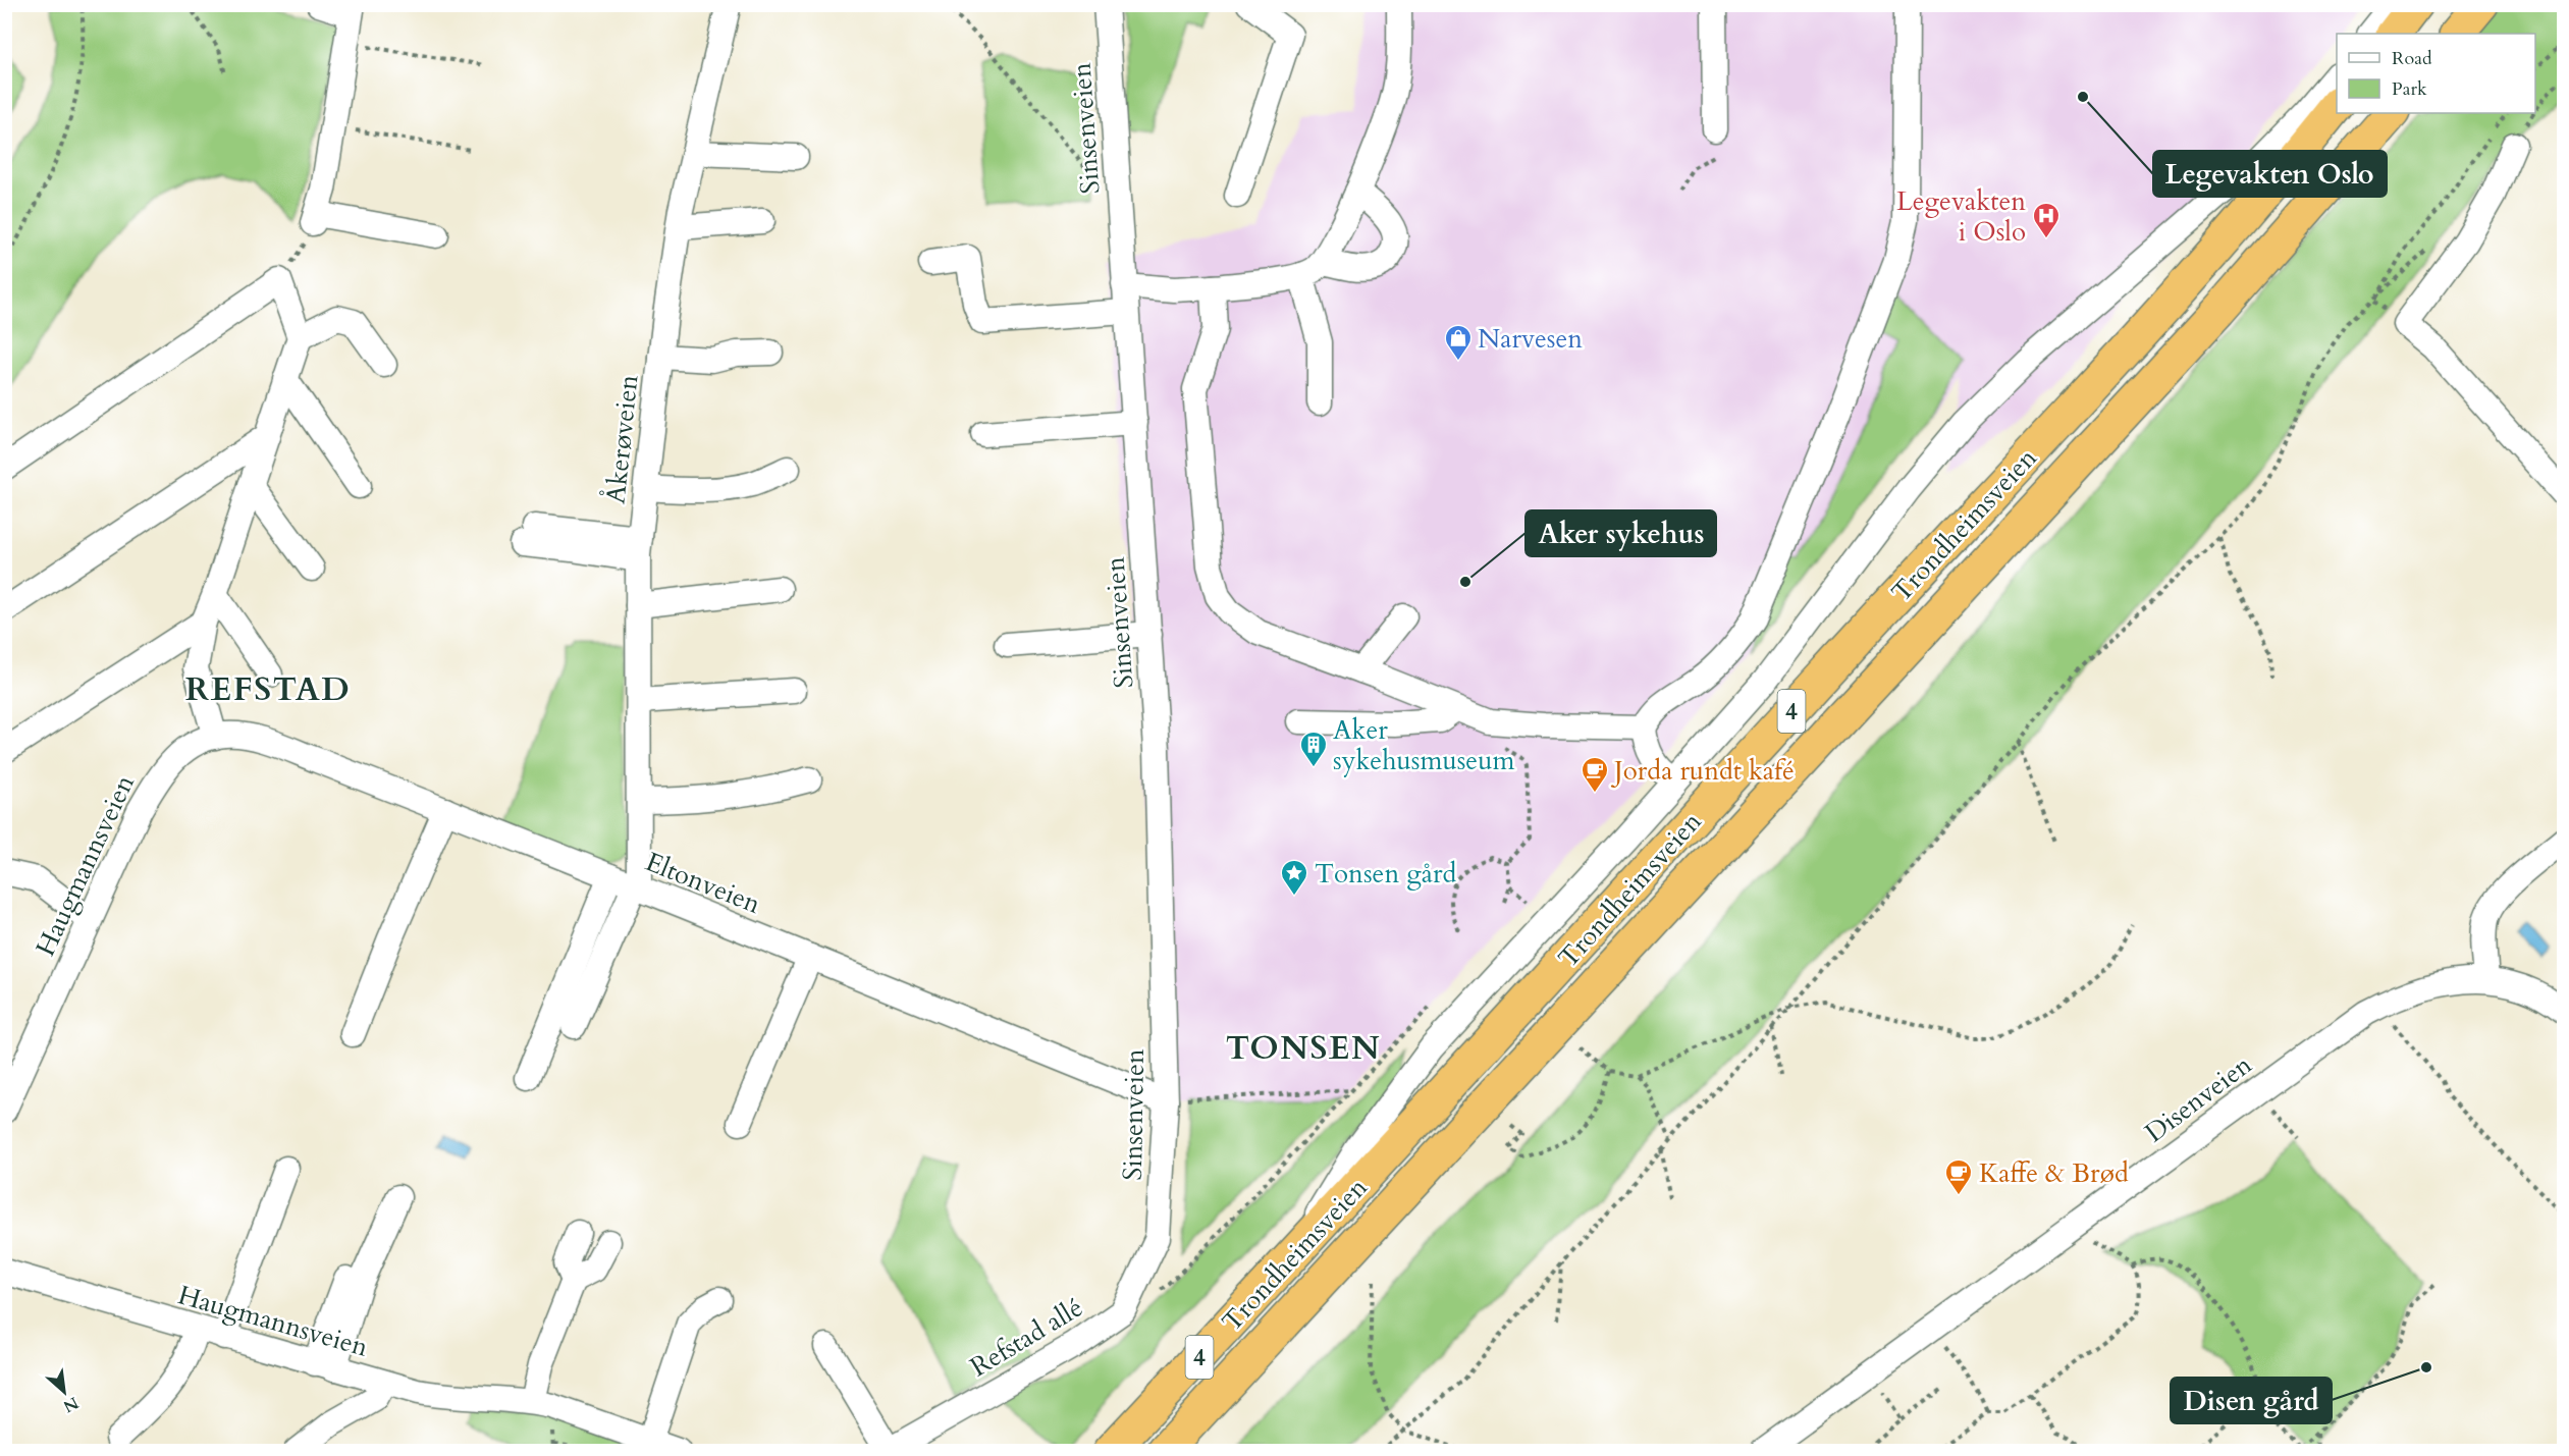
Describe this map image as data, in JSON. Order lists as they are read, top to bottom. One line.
{"streets":{"highway":["Trondheimsveien","4"],"street":["Sinsenveien","Åkerøveien","Haugmannsveien","Eltonveien","Disenveien","Refstad allé"]},"crossings":[["Sinsenveien","Eltonveien"],["Sinsenveien","Refstad allé"],["Åkerøveien","Eltonveien"],["Haugmannsveien","Eltonveien"]],"districts":["REFSTAD","TONSEN"],"places":{"other":["Legevakten Oslo","Aker sykehus","Disen gård"],"hospital":["Legevakten i Oslo"],"shop":["Narvesen"],"building":["Aker sykehusmuseum"],"cafe":["Jorda rundt kafé","Kaffe & Brød"],"place":["Tonsen gård"]},"legend":["Road","Park"],"north":"bottom right"}
